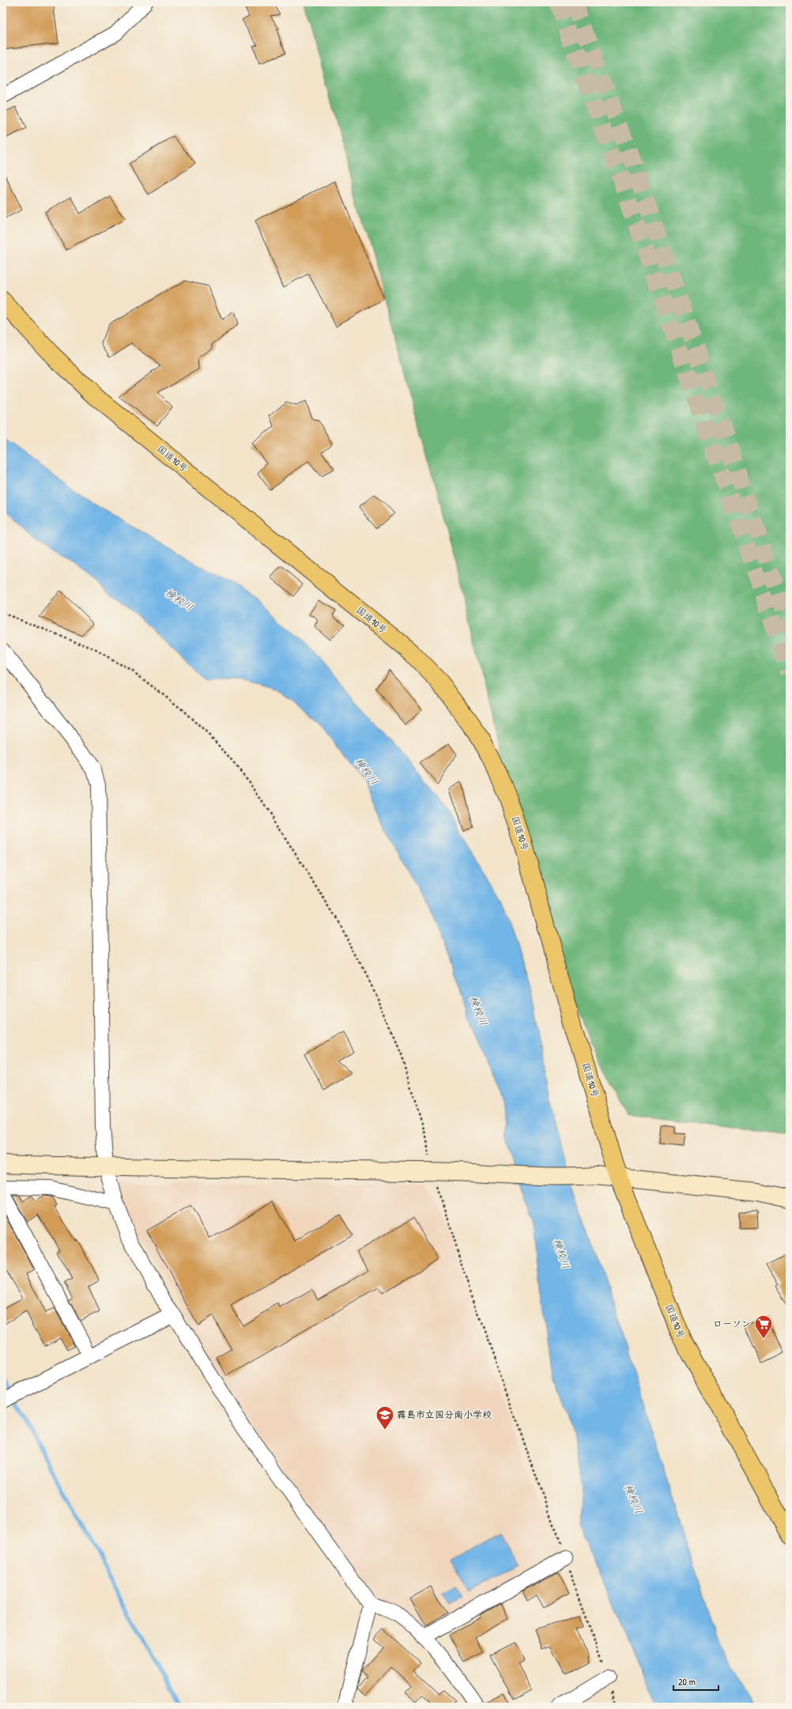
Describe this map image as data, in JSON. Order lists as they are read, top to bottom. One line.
{"streets":{"highway":["国道10号"]},"water":["検校川"],"places":{"supermarket":["ローソン"],"school or university":["霧島市立国分南小学校"]},"scale_bar":"20 m"}
